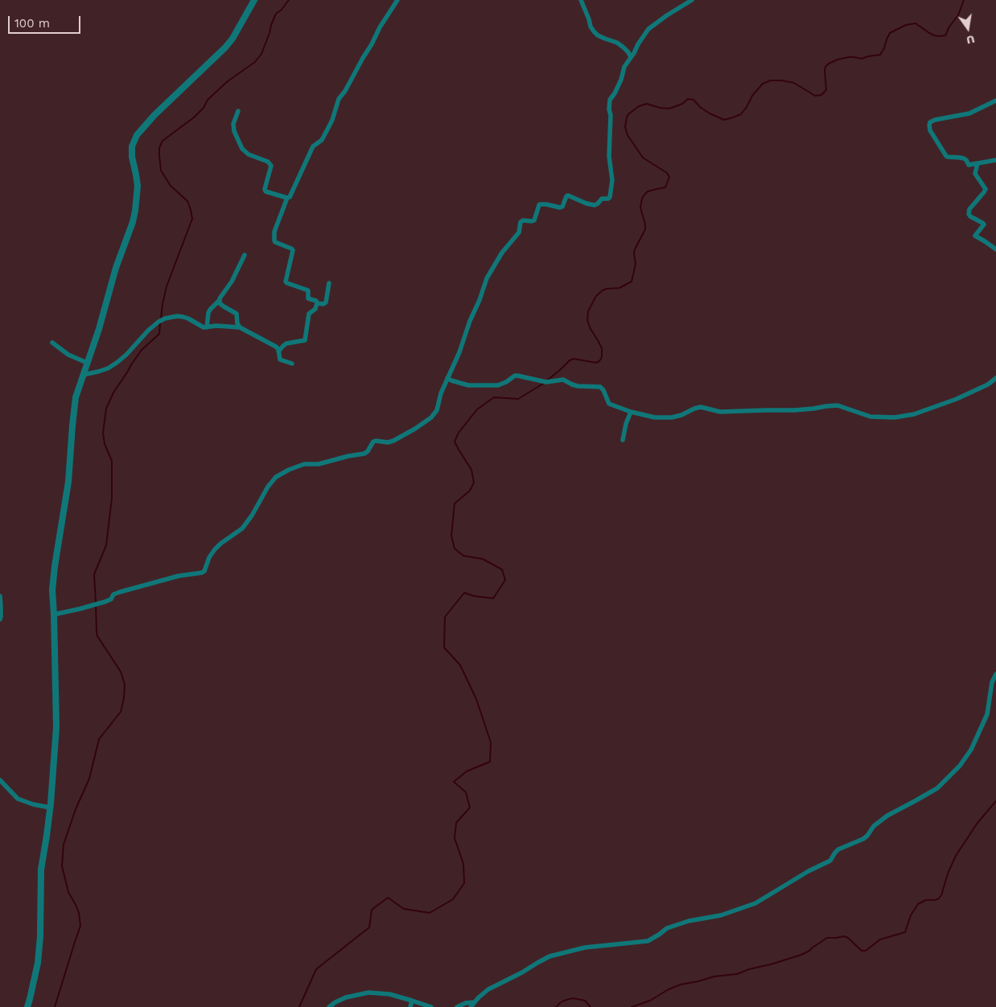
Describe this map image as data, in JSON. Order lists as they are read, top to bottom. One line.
{"scale_bar":"100 m","north":"bottom"}
